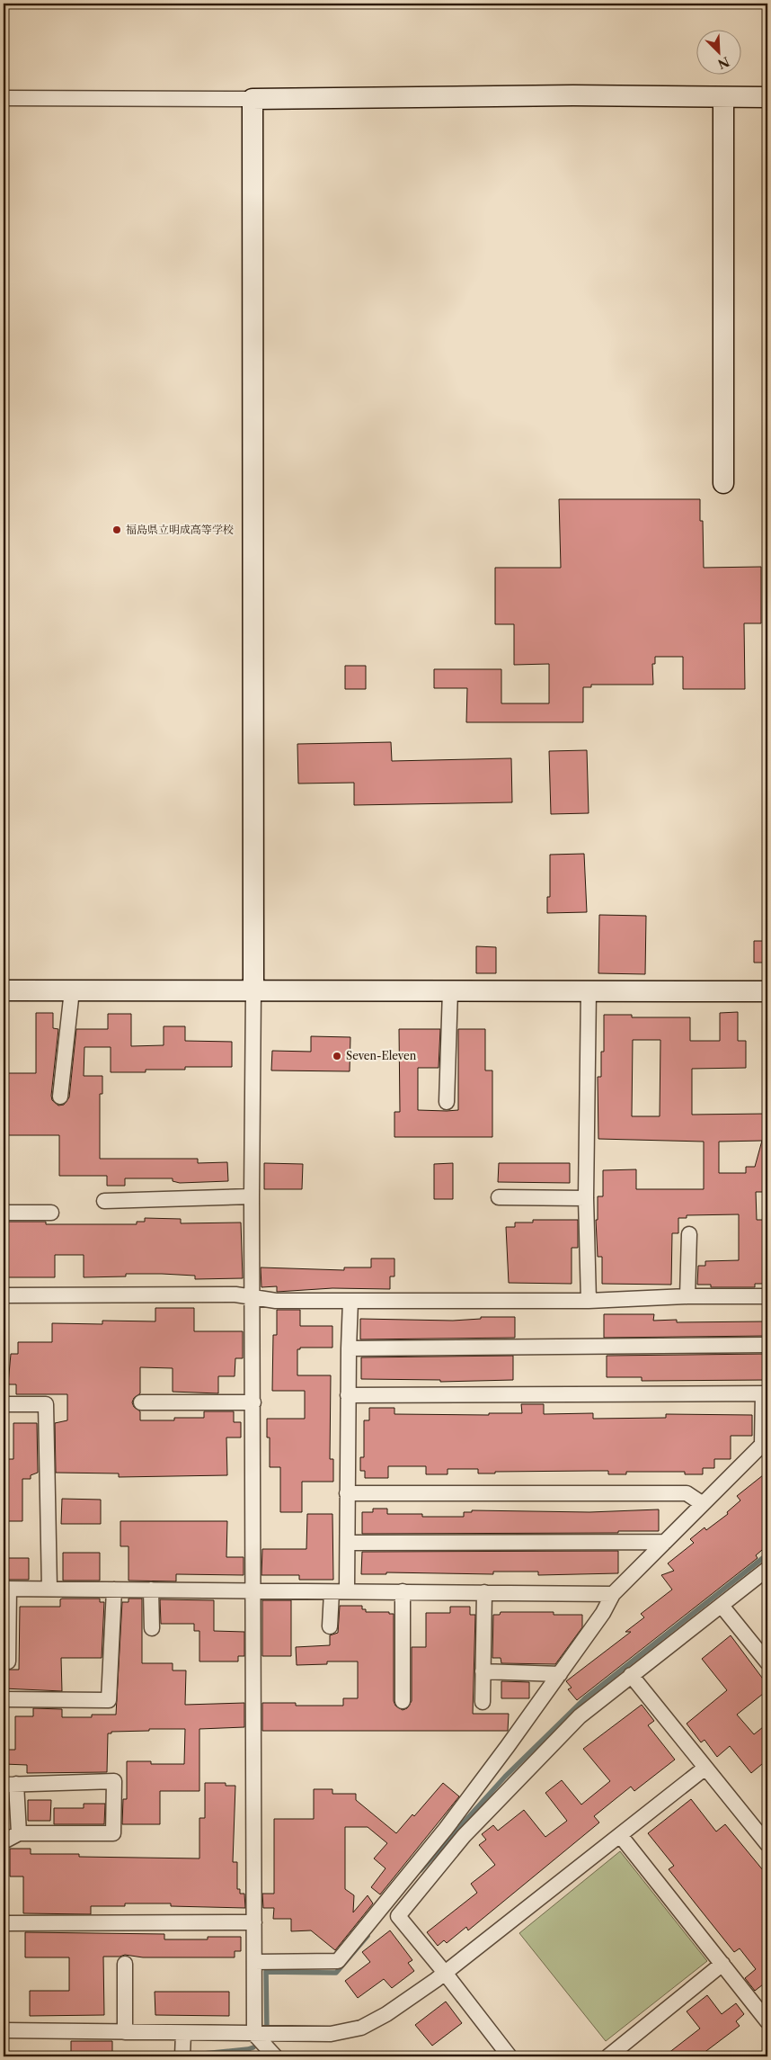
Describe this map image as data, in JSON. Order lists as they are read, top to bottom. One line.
{"places":["福島県立明成高等学校","Seven-Eleven"],"north":"bottom right"}
